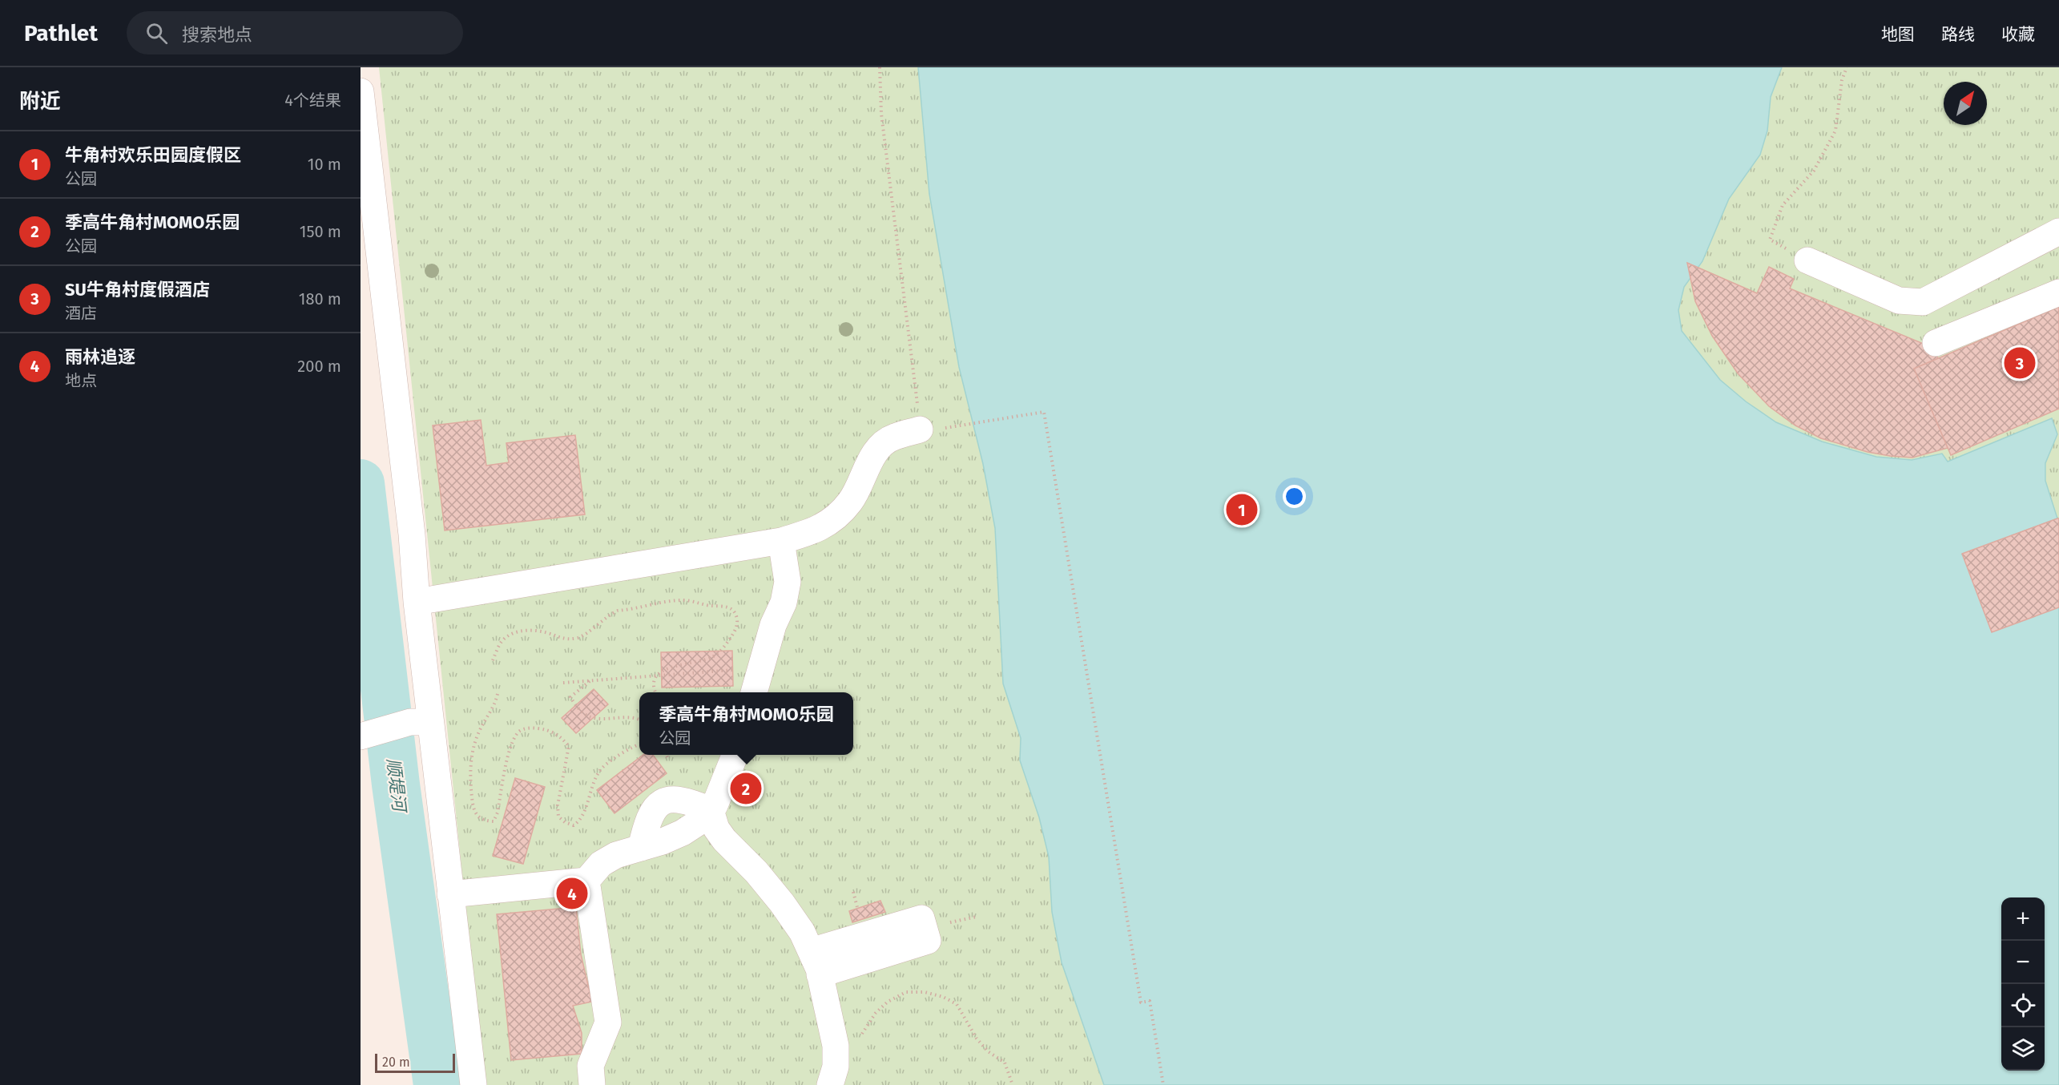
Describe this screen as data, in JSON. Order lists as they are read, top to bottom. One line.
{"water":["顺堤河"],"scale_bar":"20 m","north":"top right","page":{"header":"Pathlet","search":"搜索地点","nav":["地图","路线","收藏"],"heading":["附近","4个结果"],"list":[{"mark":"1","name":"牛角村欢乐田园度假区","note":"公园","value":"10 m"},{"mark":"2","name":"季高牛角村MOMO乐园","note":"公园","value":"150 m"},{"mark":"3","name":"SU牛角村度假酒店","note":"酒店","value":"180 m"},{"mark":"4","name":"雨林追逐","note":"地点","value":"200 m"}],"pins":["3","1","2","4"],"popup":["季高牛角村MOMO乐园","公园"],"map_buttons":["+","−"],"scale":"20 m"}}
